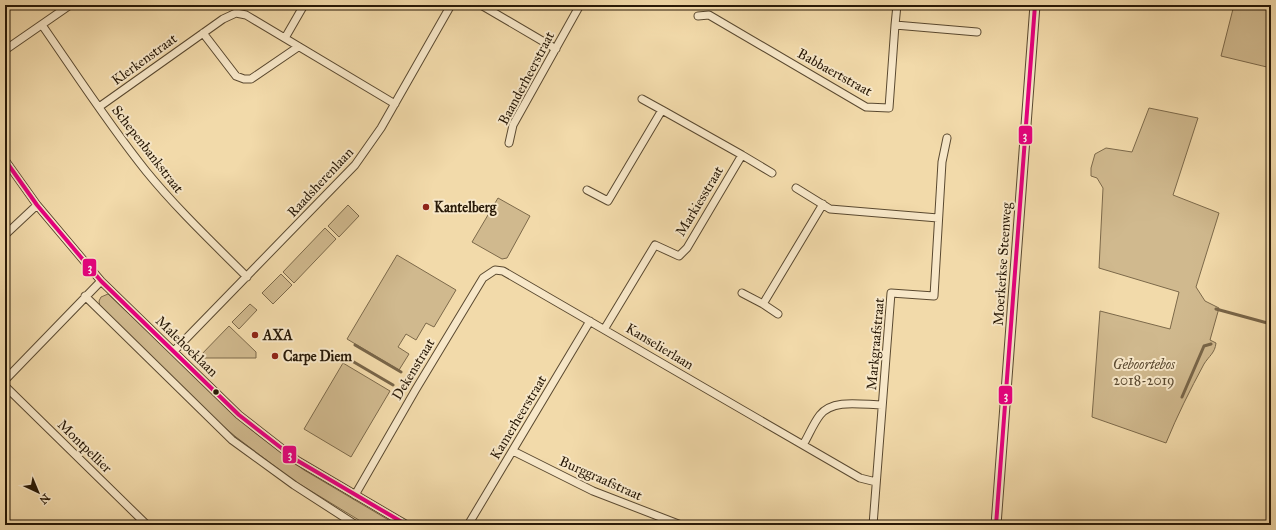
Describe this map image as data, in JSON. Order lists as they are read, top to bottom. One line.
{"streets":{"street":["Klerkenstraat","Babbaertstraat","Baanderheerstraat","Schepenbankstraat","Raadsherenlaan","Markiesstraat","Moerkerkse Steenweg","Markgraafstraat","Malehoeklaan","Kanselierlaan","Dekenstraat","Kamerheerstraat","Montpellier","Burggraafstraat"]},"crossings":[["Klerkenstraat","Schepenbankstraat"],["Klerkenstraat","Raadsherenlaan"],["Schepenbankstraat","Raadsherenlaan"],["Raadsherenlaan","Malehoeklaan"],["Markiesstraat","Kanselierlaan"],["Markgraafstraat","Kanselierlaan"],["Malehoeklaan","Dekenstraat"],["Kanselierlaan","Dekenstraat"],["Kanselierlaan","Kamerheerstraat"],["Kamerheerstraat","Burggraafstraat"]],"parks":["Geboortebos 2018-2019"],"places":["Kantelberg","AXA","Carpe Diem"],"lines":["transit line 3"],"north":"bottom right"}
